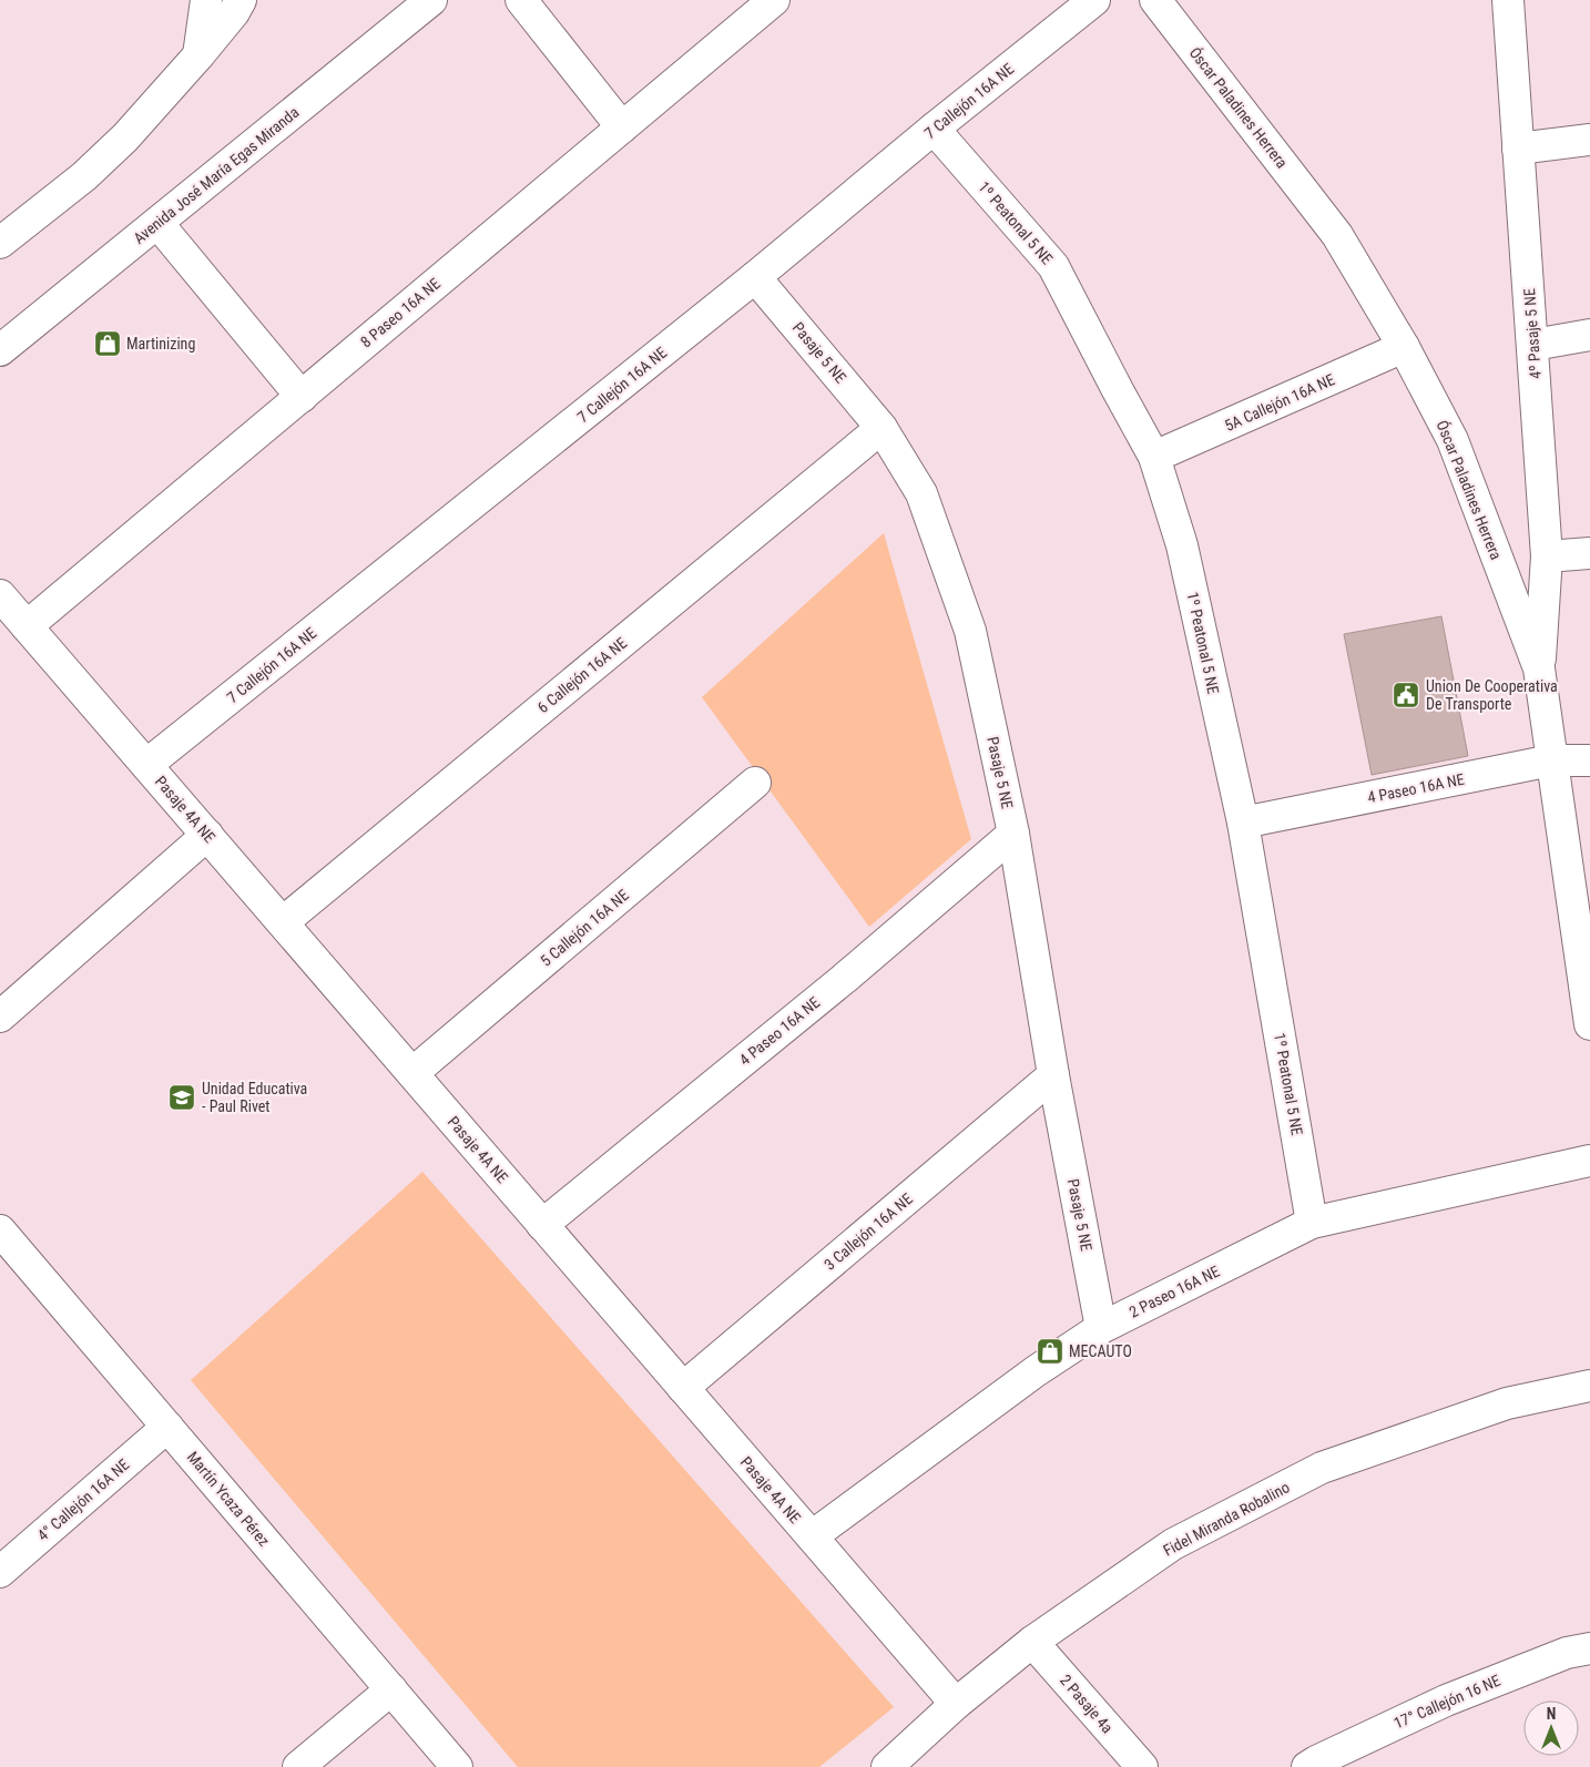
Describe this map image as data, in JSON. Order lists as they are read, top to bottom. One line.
{"streets":{"street":["7 Callejón 16A NE","Óscar Paladines Herrera","Avenida José María Egas Miranda","1º Peatonal 5 NE","8 Paseo 16A NE","4º Pasaje 5 NE","Pasaje 5 NE","5A Callejón 16A NE","6 Callejón 16A NE","4 Paseo 16A NE","Pasaje 4A NE","5 Callejón 16A NE","3 Callejón 16A NE","2 Paseo 16A NE","Martín Ycaza Pérez","4° Callejón 16A NE","Fidel Miranda Robalino","17° Callejón 16 NE","2 Pasaje 4a"]},"crossings":[["7 Callejón 16A NE","1º Peatonal 5 NE"],["7 Callejón 16A NE","Pasaje 5 NE"],["7 Callejón 16A NE","Pasaje 4A NE"],["Óscar Paladines Herrera","4º Pasaje 5 NE"],["Óscar Paladines Herrera","5A Callejón 16A NE"],["Óscar Paladines Herrera","4 Paseo 16A NE"],["1º Peatonal 5 NE","5A Callejón 16A NE"],["1º Peatonal 5 NE","4 Paseo 16A NE"],["1º Peatonal 5 NE","2 Paseo 16A NE"],["8 Paseo 16A NE","Pasaje 4A NE"],["Pasaje 5 NE","6 Callejón 16A NE"],["Pasaje 5 NE","4 Paseo 16A NE"],["Pasaje 5 NE","3 Callejón 16A NE"],["Pasaje 5 NE","2 Paseo 16A NE"],["6 Callejón 16A NE","Pasaje 4A NE"],["4 Paseo 16A NE","Pasaje 4A NE"],["Pasaje 4A NE","5 Callejón 16A NE"],["Pasaje 4A NE","3 Callejón 16A NE"],["Pasaje 4A NE","2 Paseo 16A NE"],["Pasaje 4A NE","Fidel Miranda Robalino"],["Martín Ycaza Pérez","4° Callejón 16A NE"],["Fidel Miranda Robalino","2 Pasaje 4a"]],"places":{"shop":["Martinizing","MECAUTO"],"public building":["Union De Cooperativa De Transporte"],"school or university":["Unidad Educativa - Paul Rivet"]},"north":"top"}
